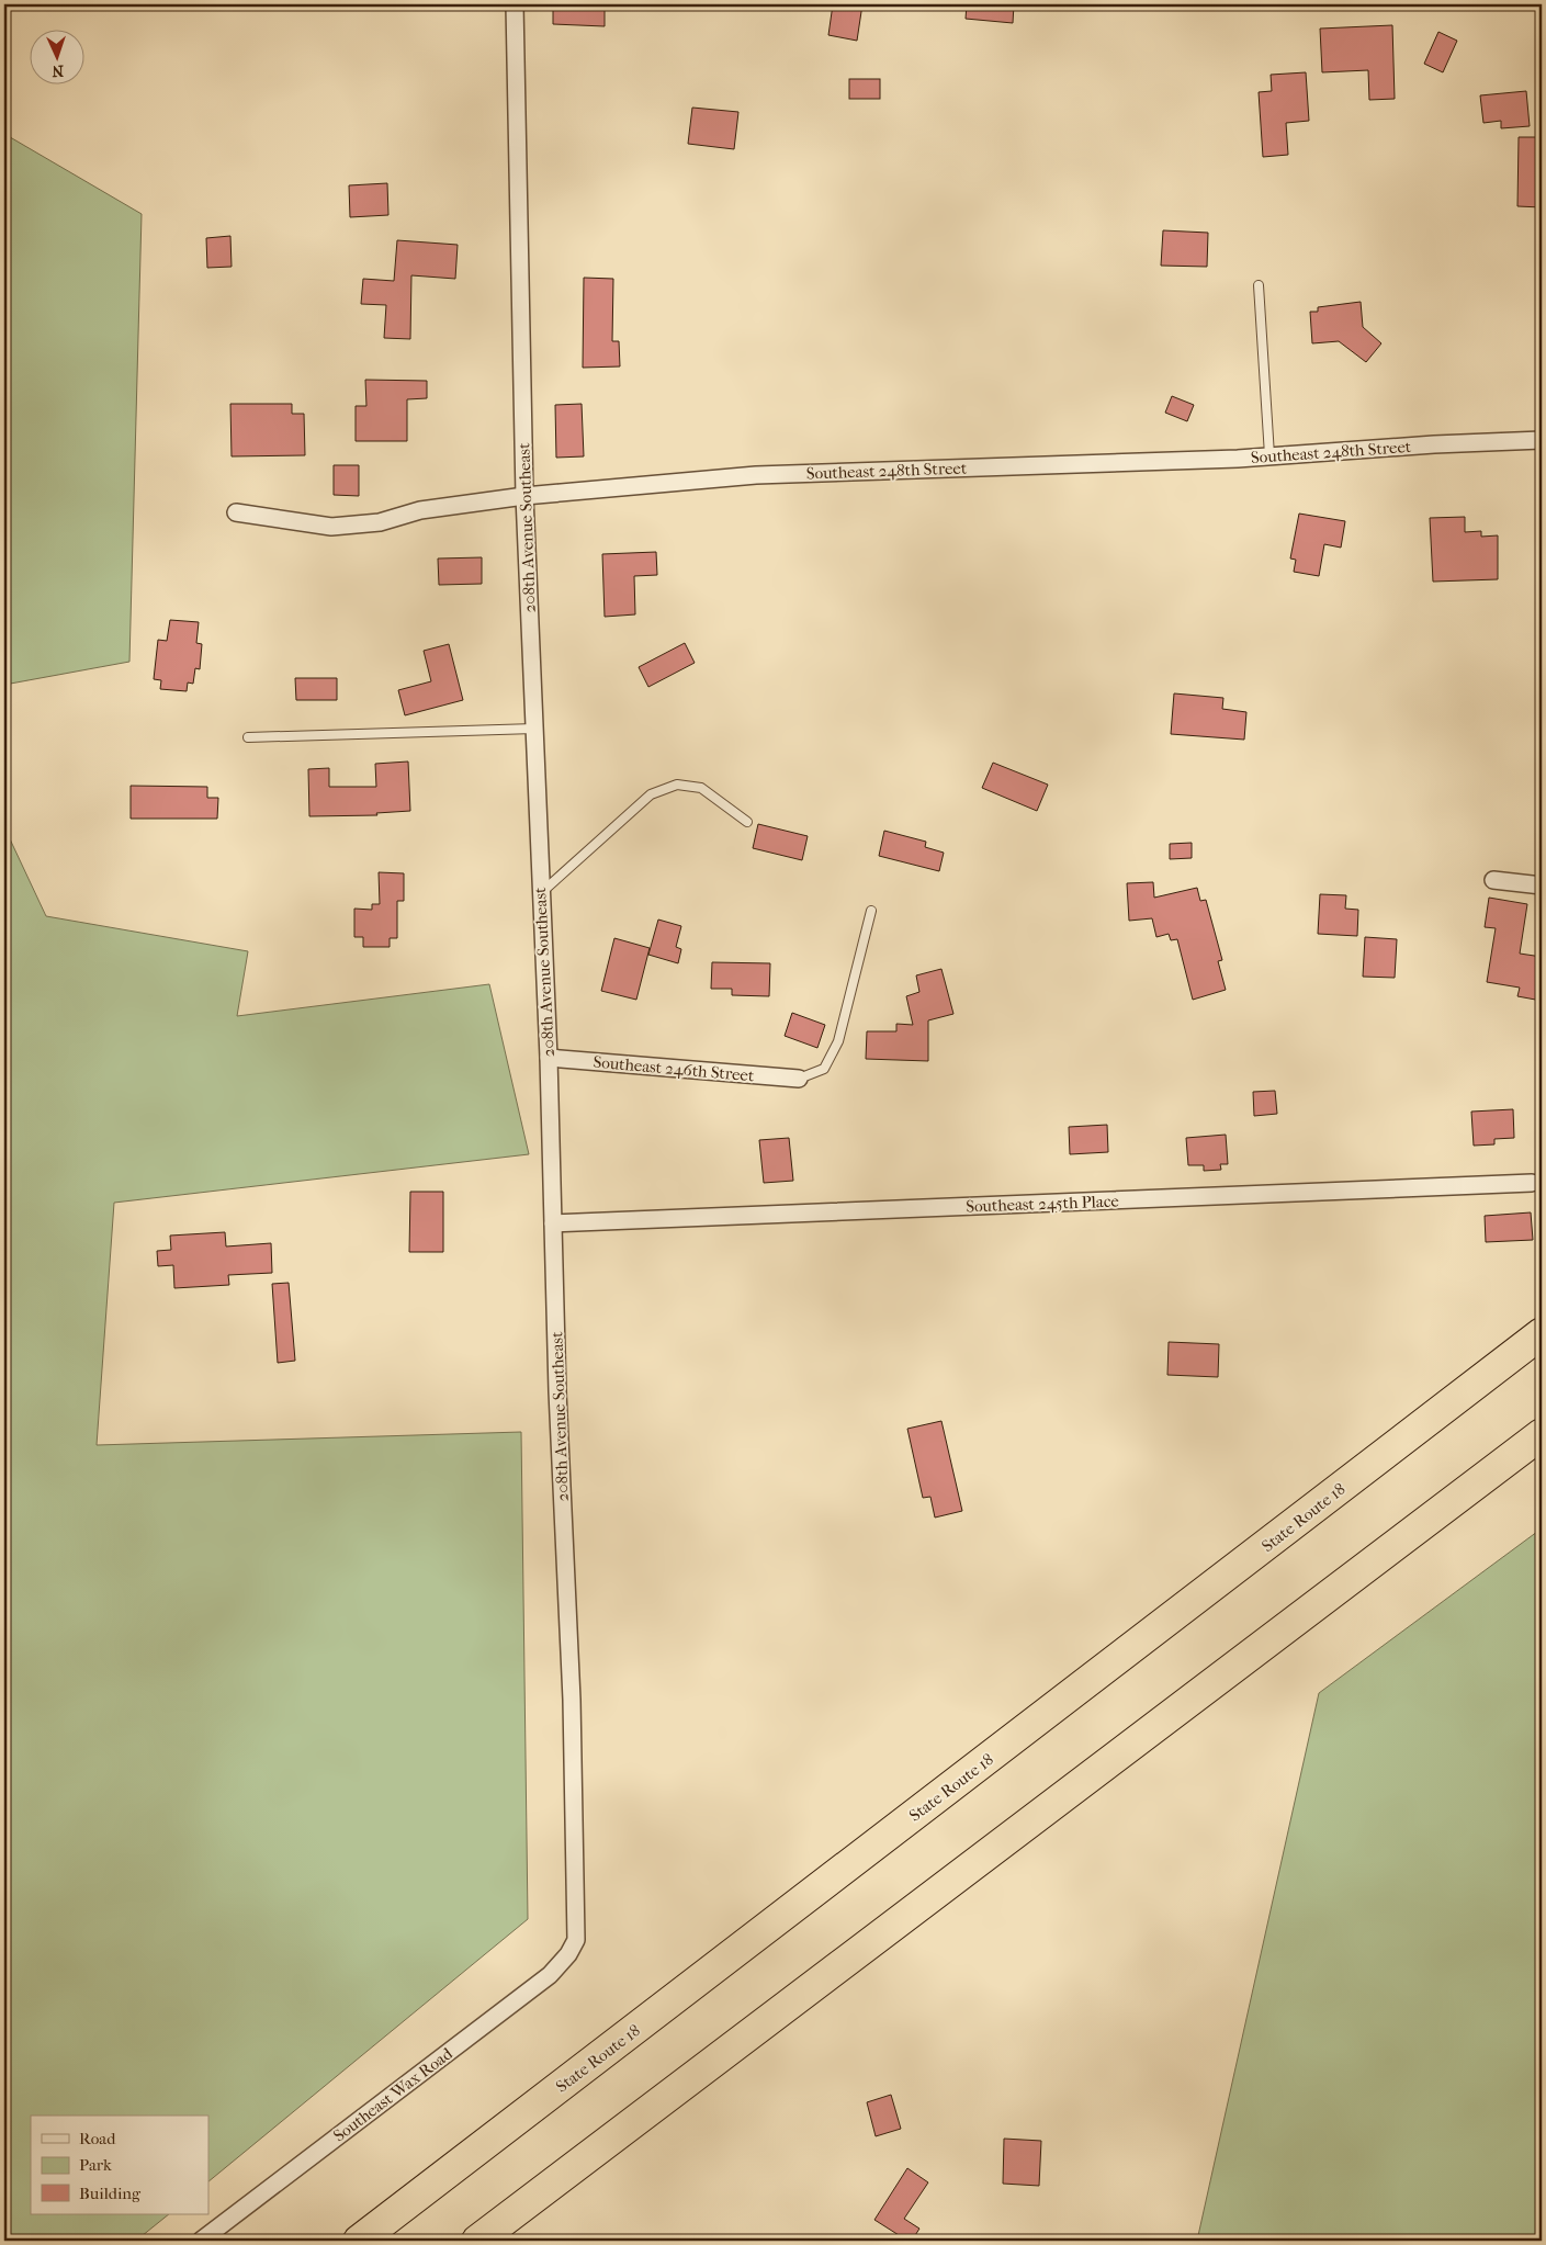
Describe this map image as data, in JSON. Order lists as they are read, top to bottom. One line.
{"streets":{"highway":["State Route 18"],"street":["Southeast 248th Street","208th Avenue Southeast","Southeast 246th Street","Southeast 245th Place","Southeast Wax Road"]},"crossings":[["Southeast 248th Street","208th Avenue Southeast"],["208th Avenue Southeast","Southeast 246th Street"],["208th Avenue Southeast","Southeast 245th Place"],["208th Avenue Southeast","Southeast Wax Road"]],"legend":["Road","Park","Building"],"north":"bottom"}
